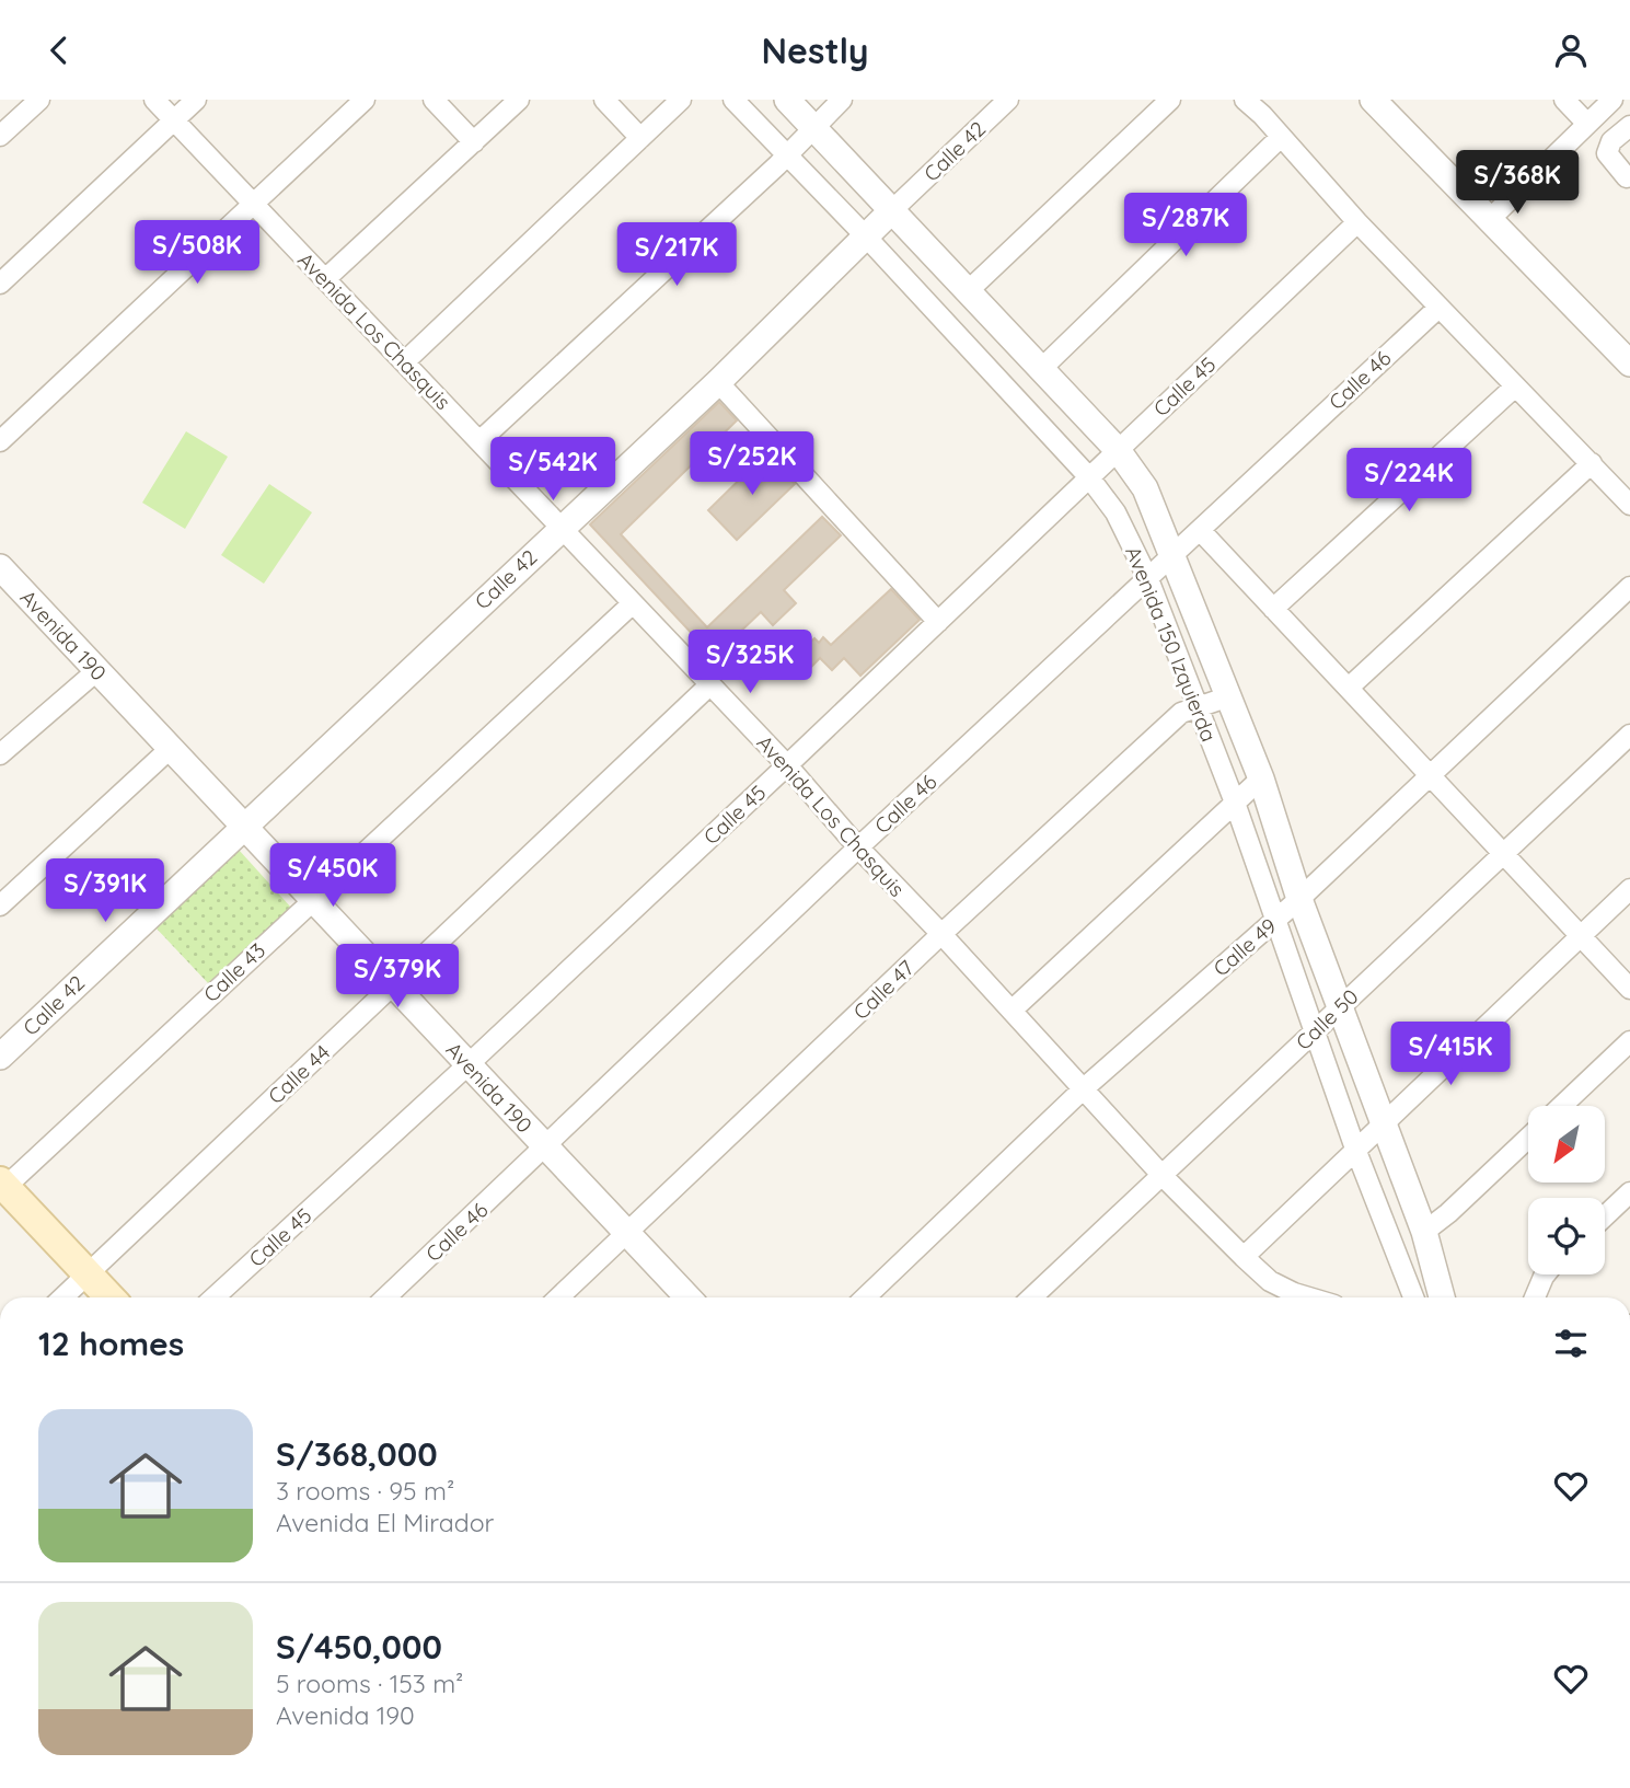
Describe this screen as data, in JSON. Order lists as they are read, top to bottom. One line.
{"streets":{"street":["Calle 42","Avenida Los Chasquis","Calle 46","Calle 45","Avenida 190","Avenida 150 Izquierda","Calle 49","Calle 43","Calle 47","Calle 50","Calle 44"]},"crossings":[["Calle 42","Avenida Los Chasquis"],["Calle 42","Avenida 190"],["Calle 42","Avenida 150 Izquierda"],["Avenida Los Chasquis","Calle 46"],["Avenida Los Chasquis","Calle 45"],["Avenida Los Chasquis","Calle 49"],["Avenida Los Chasquis","Calle 43"],["Avenida Los Chasquis","Calle 47"],["Avenida Los Chasquis","Calle 50"],["Avenida Los Chasquis","Calle 44"],["Calle 46","Avenida 190"],["Calle 46","Avenida 150 Izquierda"],["Calle 45","Avenida 190"],["Calle 45","Avenida 150 Izquierda"],["Avenida 190","Calle 43"],["Avenida 190","Calle 47"],["Avenida 190","Calle 44"],["Avenida 150 Izquierda","Calle 49"],["Avenida 150 Izquierda","Calle 47"],["Avenida 150 Izquierda","Calle 50"]],"north":"bottom left","page":{"header":"Nestly","price":["S/368K","S/287K","S/508K","S/217K","S/252K","S/542K","S/224K","S/325K","S/450K","S/391K","S/379K","S/415K"],"heading":"12 homes","list":[{"name":"S/368,000","note":"3 rooms · 95 m² · Avenida El Mirador"},{"name":"S/450,000","note":"5 rooms · 153 m² · Avenida 190"}]}}
